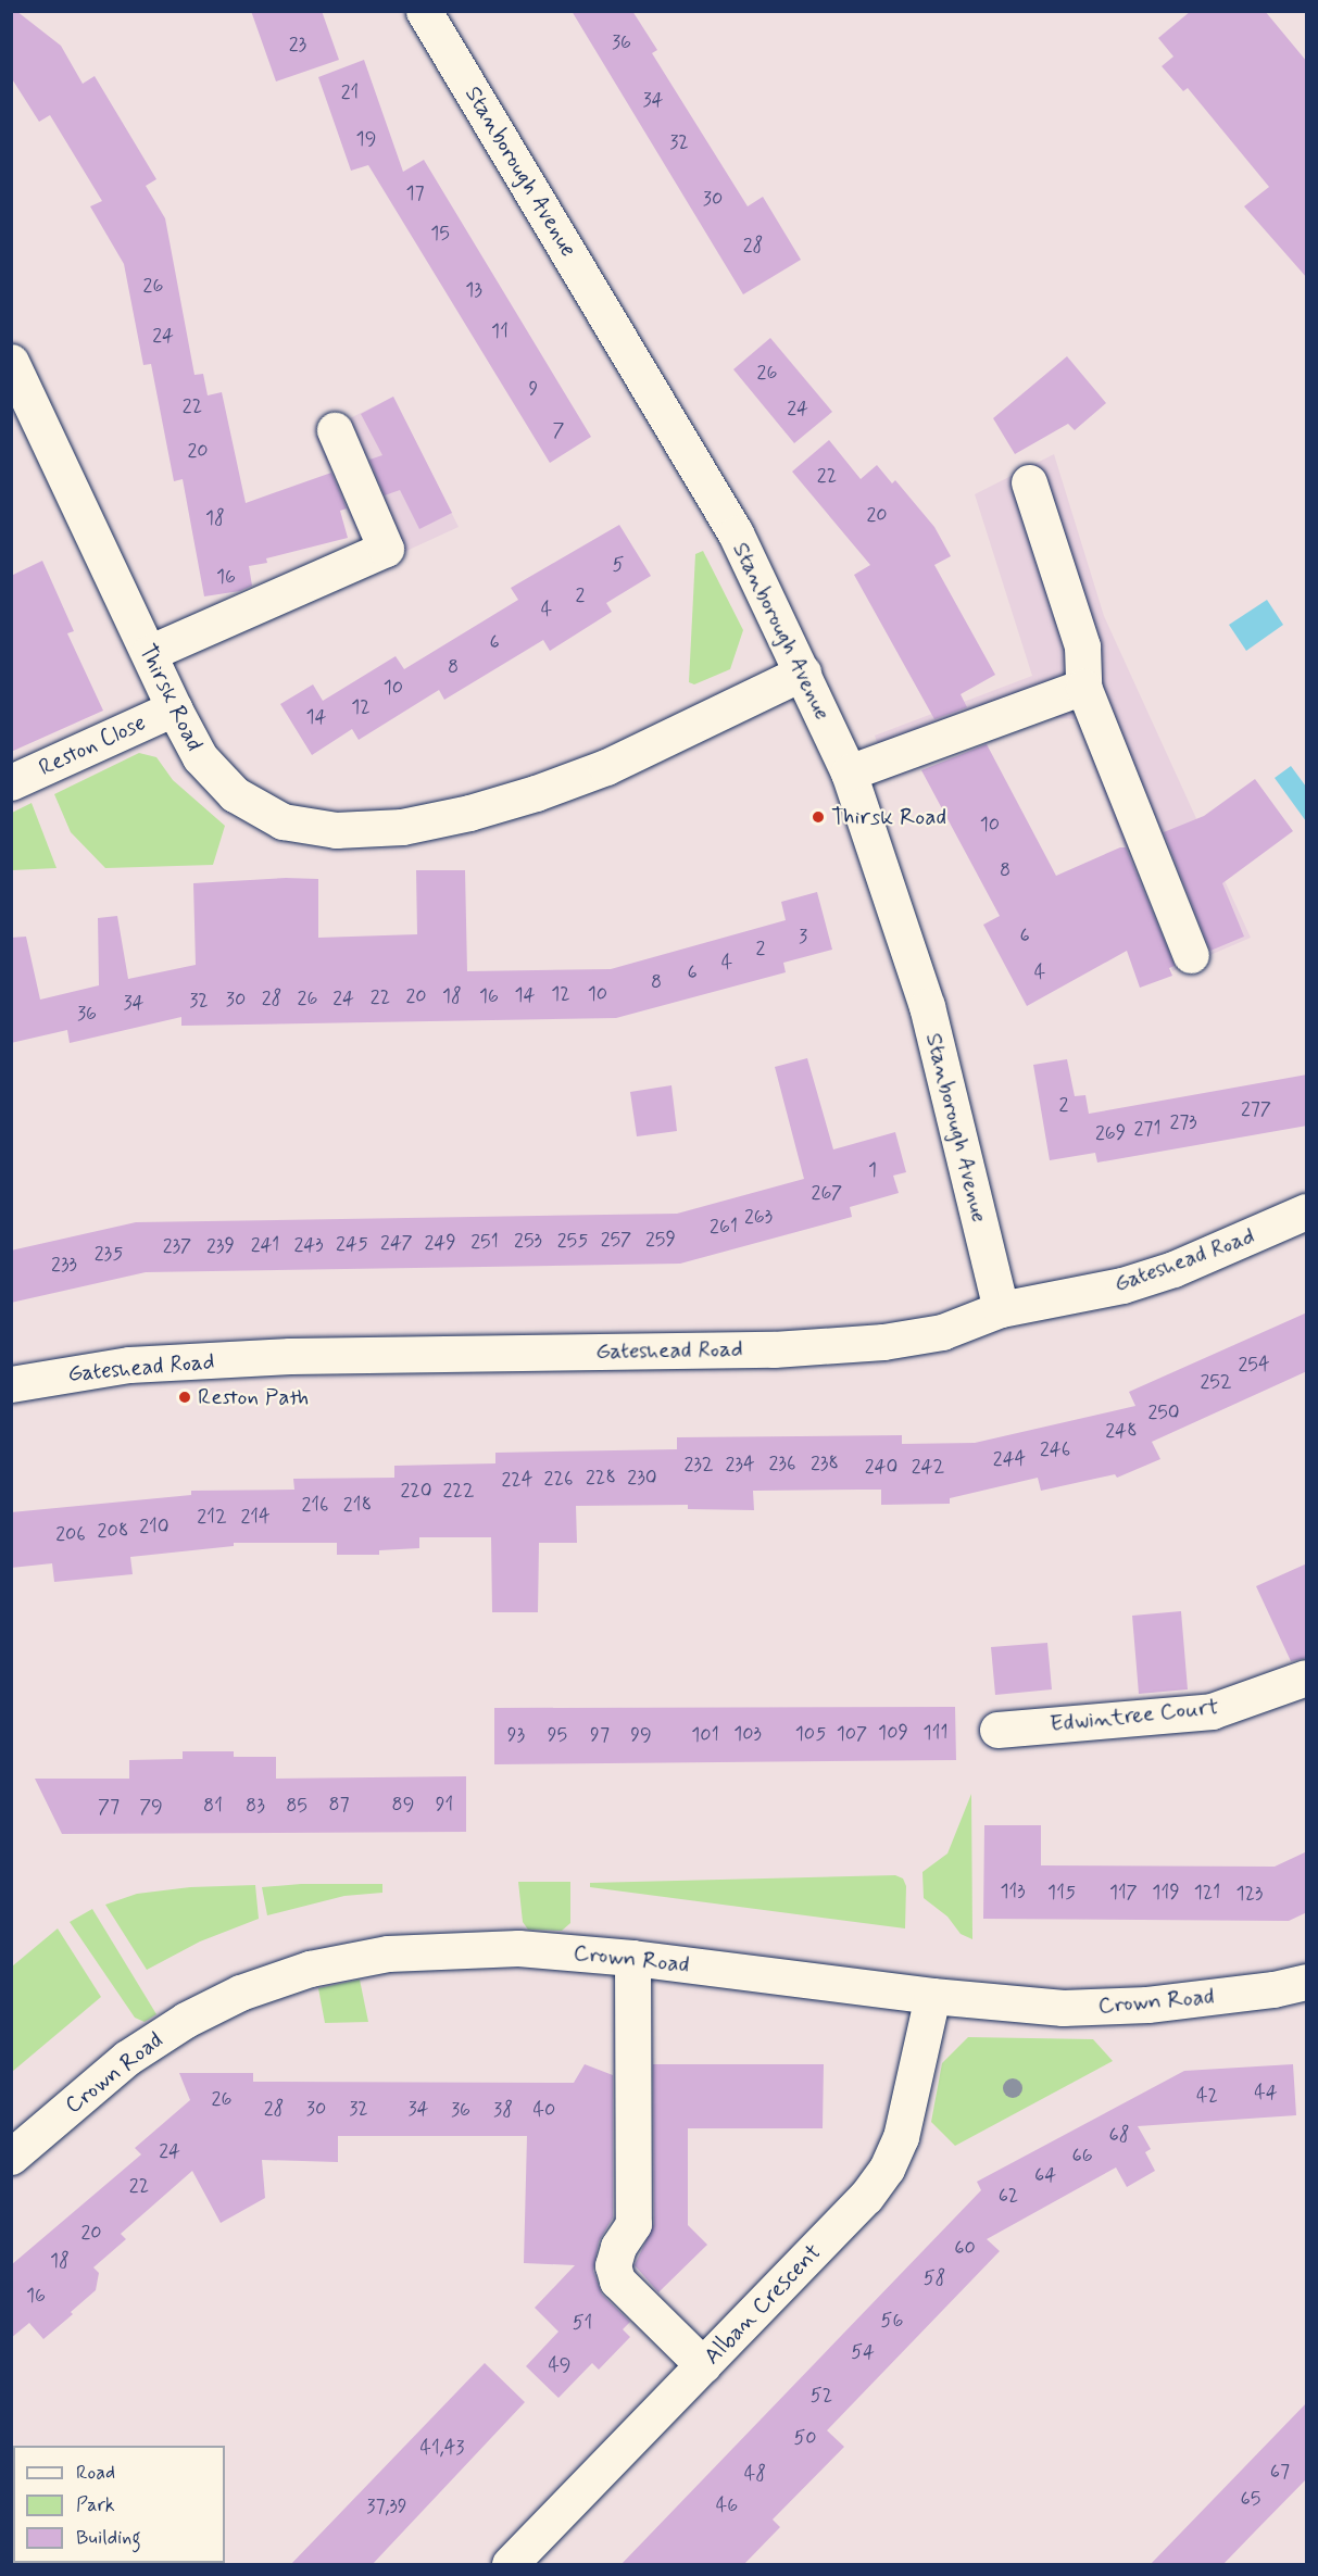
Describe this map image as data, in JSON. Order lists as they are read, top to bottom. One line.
{"streets":{"street":["Stanborough Avenue","Thirsk Road","Reston Close","Gateshead Road","Edwintree Court","Crown Road","Alban Crescent"]},"crossings":[["Stanborough Avenue","Thirsk Road"],["Stanborough Avenue","Gateshead Road"],["Thirsk Road","Reston Close"],["Crown Road","Alban Crescent"]],"places":["Thirsk Road","Reston Path"],"house_numbers":["36","23","21","34","19","32","17","30","15","28","26","13","11","24","26","9","22","24","7","20","22","20","18","5","16","2","4","6","8","10","12","14","10","8","6","3","2","4","6","4","8","12","10","14","20","18","16","22","28","26","24","30","32","34","36","2","277","273","271","269","1","267","263","261","257","259","253","255","251","247","249","245","241","243","237","239","235","233","254","252","250","248","246","244","236","238","232","234","240","242","228","230","226","224","220","222","216","218","212","214","210","208","206","109","111","103","105","107","93","95","97","99","101","87","89","91","81","83","85","77","79","113","115","117","119","121","123","44","42","26","28","30","32","34","36","38","40","68","24","66","64","22","62","20","60","18","58","16","56","51","54","49","52","50","41,43","67","48","65","46","37,39"],"legend":["Road","Park","Building"]}
